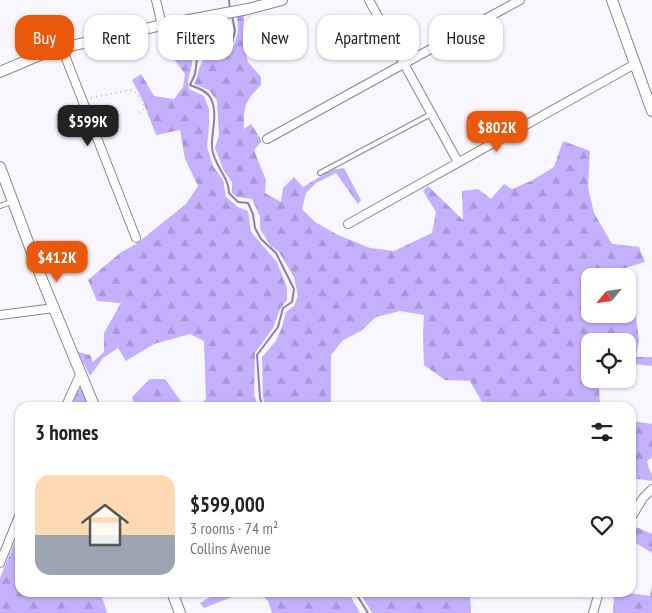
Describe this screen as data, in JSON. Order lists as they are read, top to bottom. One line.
{"north":"bottom left","page":{"chip":["Buy","Rent","Filters","New","Apartment","House"],"price":["$599K","$802K","$412K"],"heading":"3 homes","list":[{"name":"$599,000","note":"3 rooms · 74 m² · Collins Avenue"}]}}
